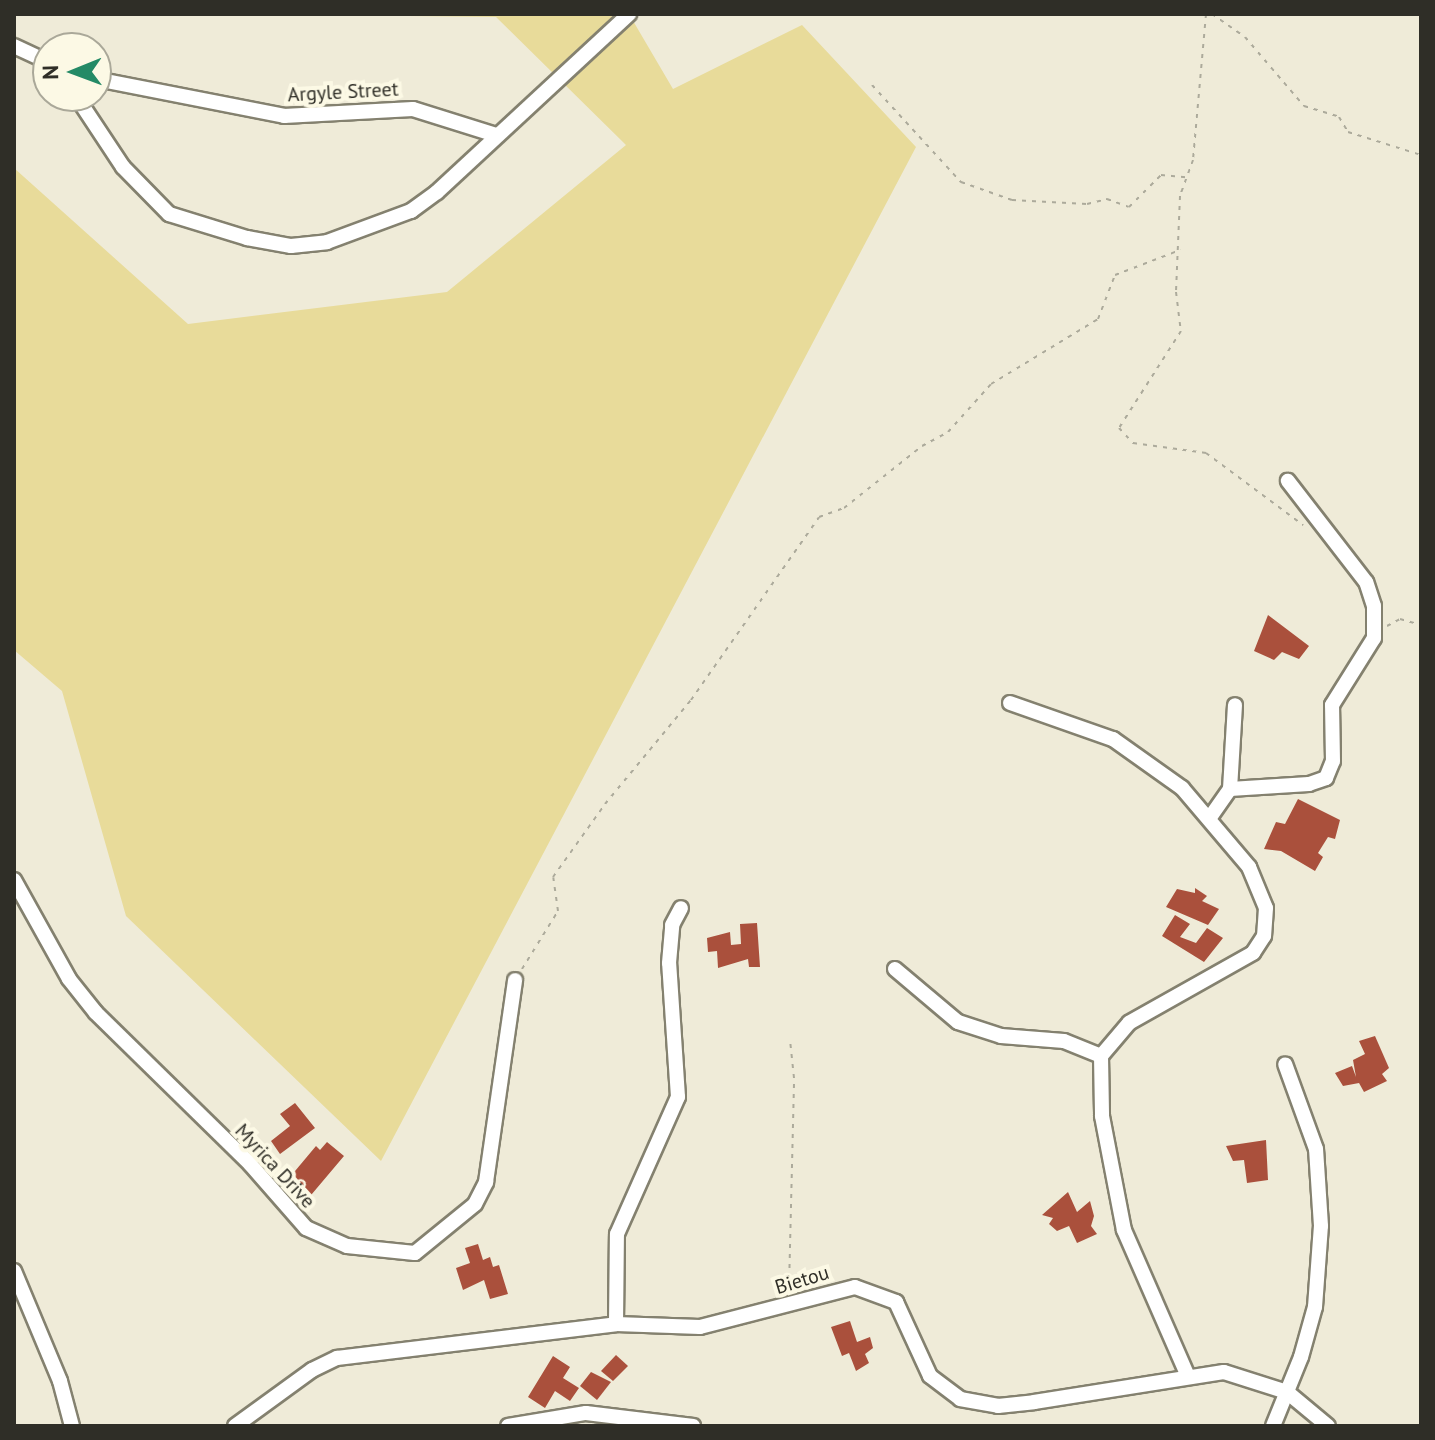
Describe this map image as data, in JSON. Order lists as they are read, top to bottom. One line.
{"streets":{"street":["Argyle Street","Myrica Drive","Bietou"]},"north":"left"}
